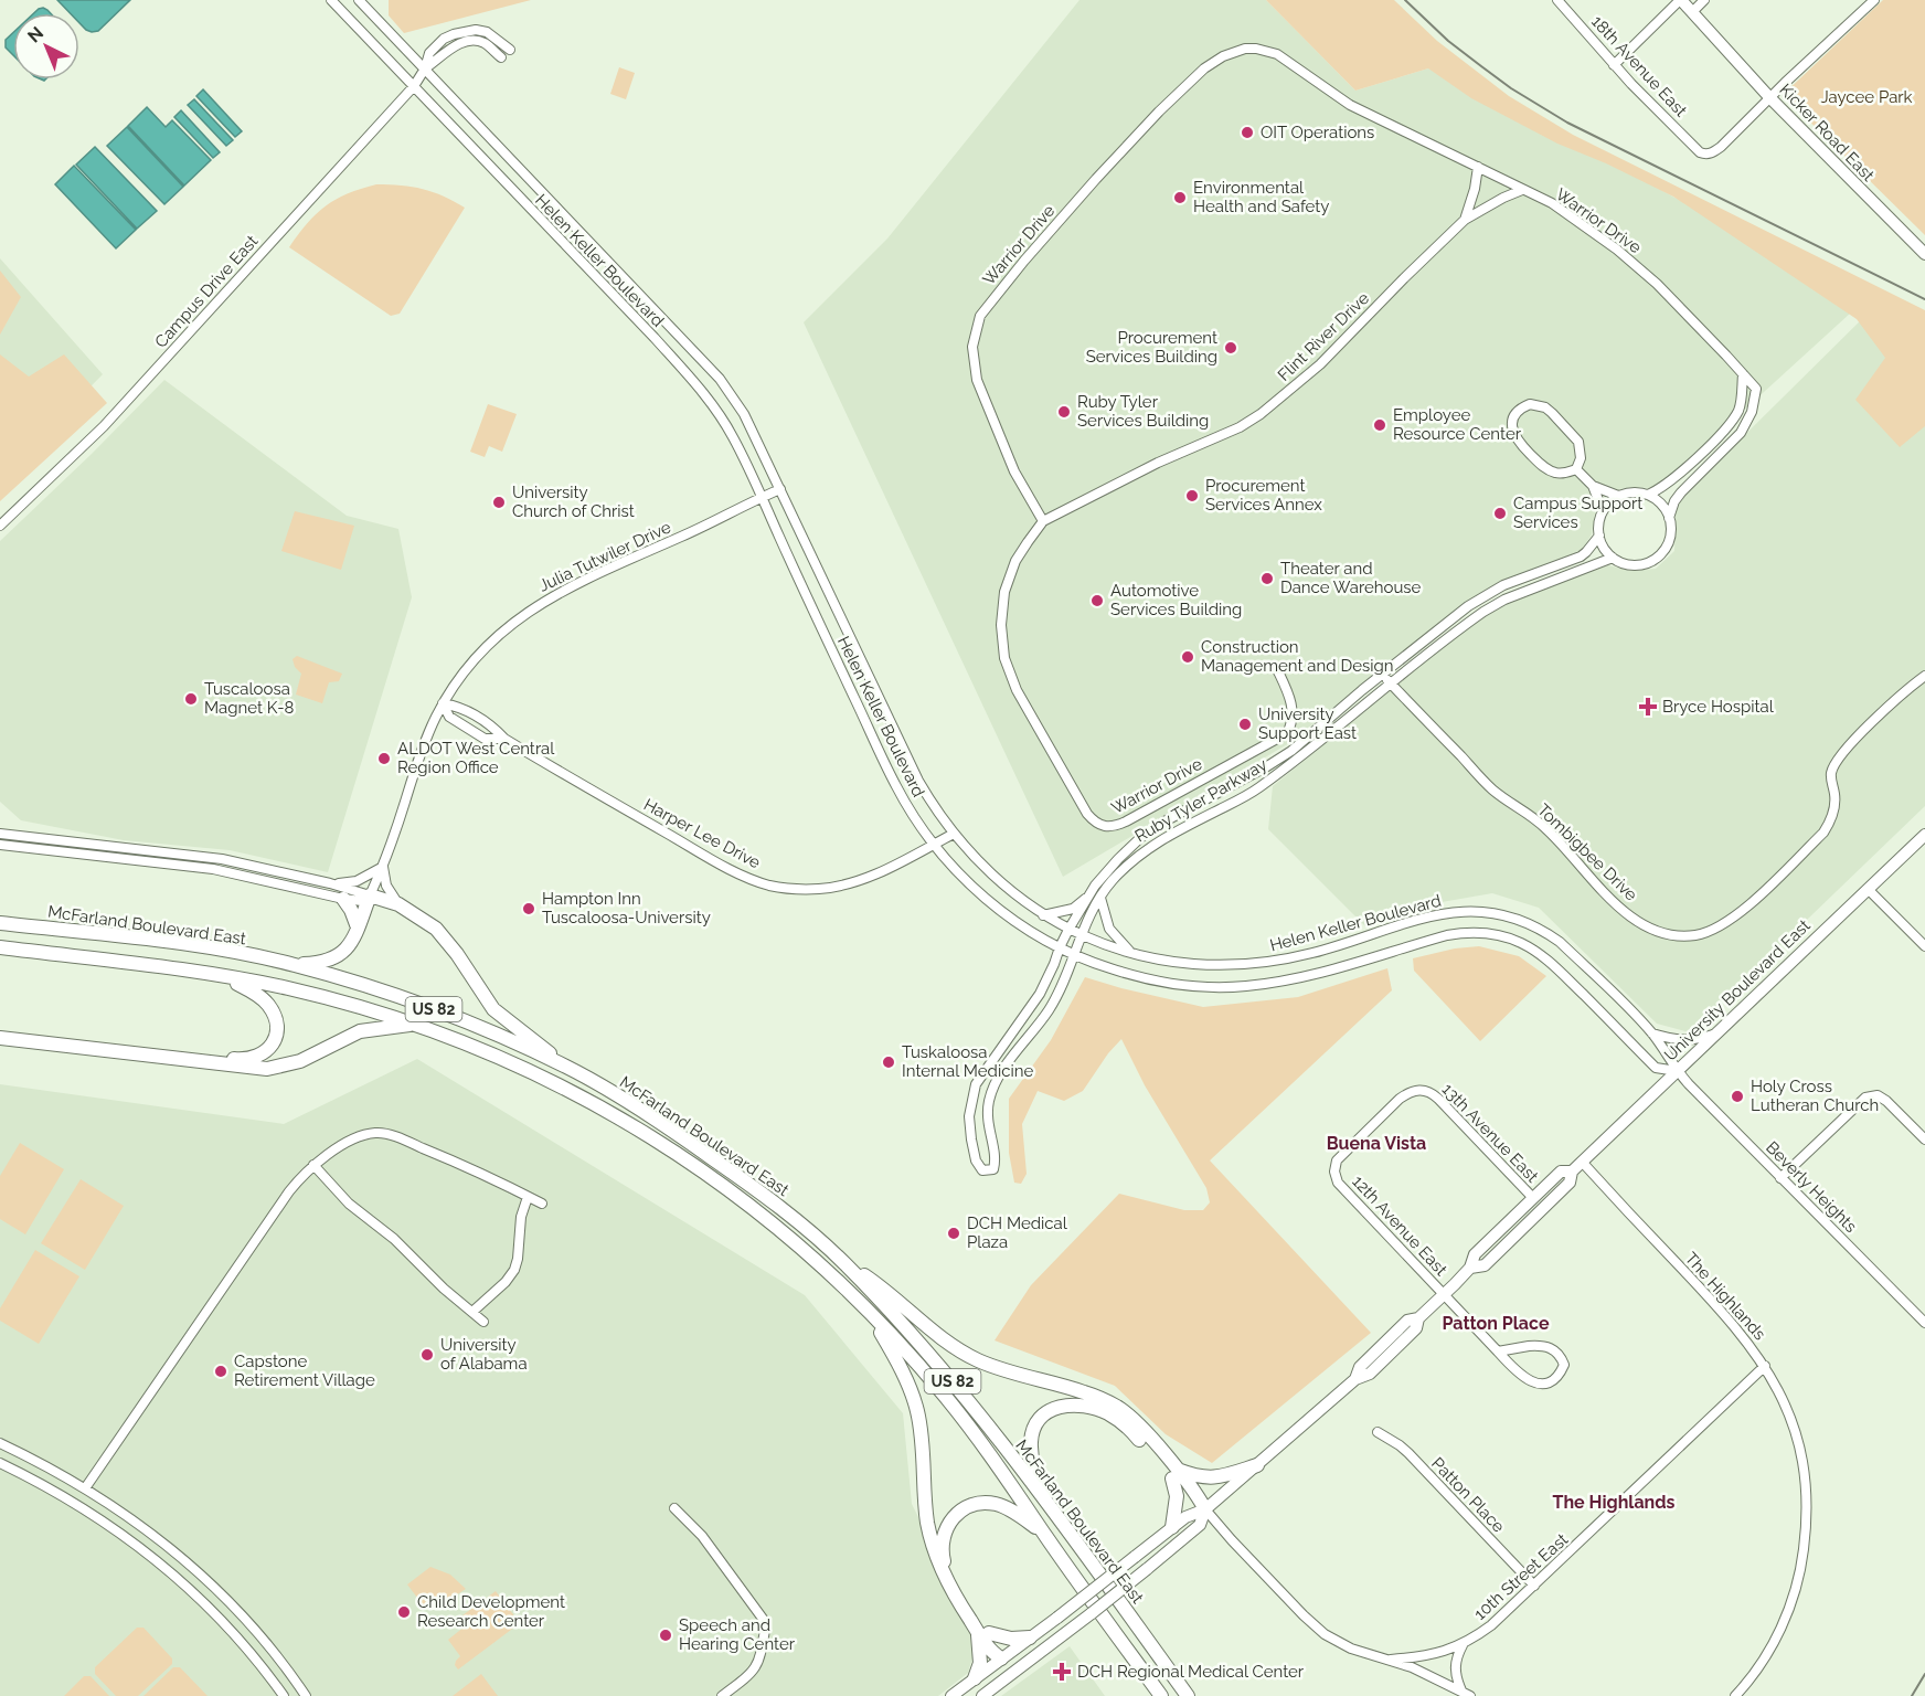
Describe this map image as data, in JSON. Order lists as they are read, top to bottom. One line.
{"streets":{"highway":["McFarland Boulevard East","US 82"],"main road":["Kicker Road East","University Boulevard East"],"street":["18th Avenue East","Warrior Drive","Helen Keller Boulevard","Campus Drive East","Flint River Drive","Julia Tutwiler Drive","Ruby Tyler Parkway","Harper Lee Drive","Tombigbee Drive","13th Avenue East","Beverly Heights","12th Avenue East","The Highlands","Patton Place","10th Street East"]},"crossings":[["18th Avenue East","Kicker Road East"],["Warrior Drive","Flint River Drive"],["Warrior Drive","Ruby Tyler Parkway"],["Helen Keller Boulevard","Campus Drive East"],["Helen Keller Boulevard","Julia Tutwiler Drive"],["Helen Keller Boulevard","Ruby Tyler Parkway"],["Helen Keller Boulevard","Harper Lee Drive"],["Helen Keller Boulevard","University Boulevard East"],["Helen Keller Boulevard","Beverly Heights"],["Julia Tutwiler Drive","Harper Lee Drive"],["Ruby Tyler Parkway","Tombigbee Drive"],["University Boulevard East","13th Avenue East"],["University Boulevard East","Beverly Heights"],["University Boulevard East","12th Avenue East"],["University Boulevard East","The Highlands"],["13th Avenue East","12th Avenue East"],["The Highlands","10th Street East"],["Patton Place","10th Street East"]],"districts":["Buena Vista","Patton Place","The Highlands"],"parks":["Jaycee Park"],"places":{"other":["OIT Operations","Environmental Health and Safety","Procurement Services Building","Ruby Tyler Services Building","Employee Resource Center","Procurement Services Annex","University Church of Christ","Campus Support Services","Theater and Dance Warehouse","Automotive Services Building","Construction Management and Design","Tuscaloosa Magnet K-8","University Support East","ALDOT West Central Region Office","Hampton Inn Tuscaloosa-University","Tuskaloosa Internal Medicine","Holy Cross Lutheran Church","DCH Medical Plaza","University of Alabama","Capstone Retirement Village","Child Development Research Center","Speech and Hearing Center"],"health":["Bryce Hospital","DCH Regional Medical Center"]},"north":"top left"}
